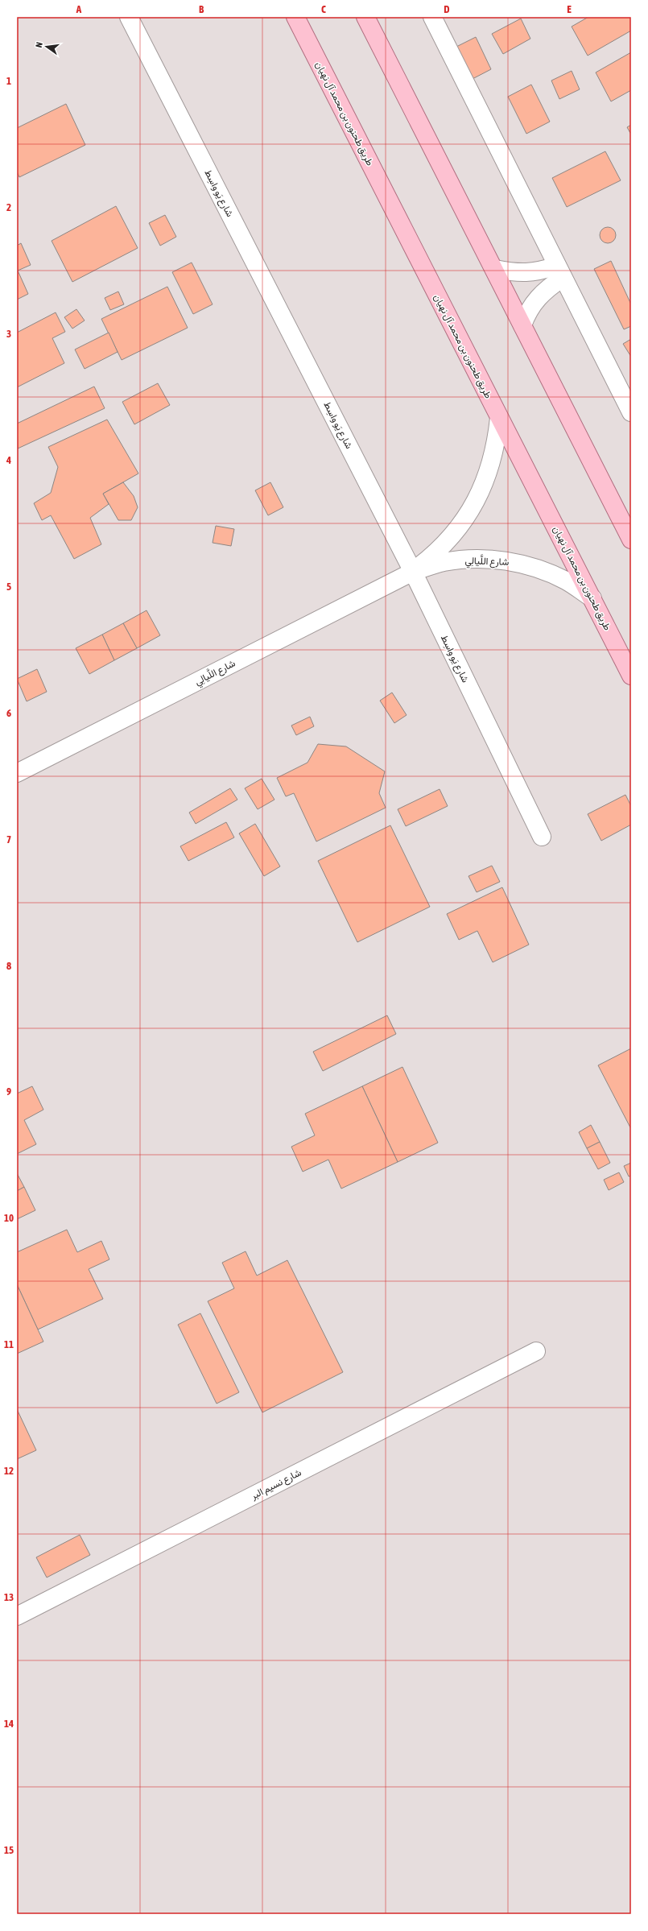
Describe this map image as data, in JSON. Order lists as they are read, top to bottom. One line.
{"streets":{"main road":["طريق طحنون بن محمد آل نهيان"],"street":["شارع يَو واسِط","شارع اللَّيالِي","شارع نسيم البر"]},"crossings":[["طريق طحنون بن محمد آل نهيان","شارع اللَّيالِي"],["شارع يَو واسِط","شارع اللَّيالِي"]],"north":"left","grid":{"columns":["A","B","C","D","E"],"rows":["1","2","3","4","5","6","7","8","9","10","11","12","13","14","15"]}}
